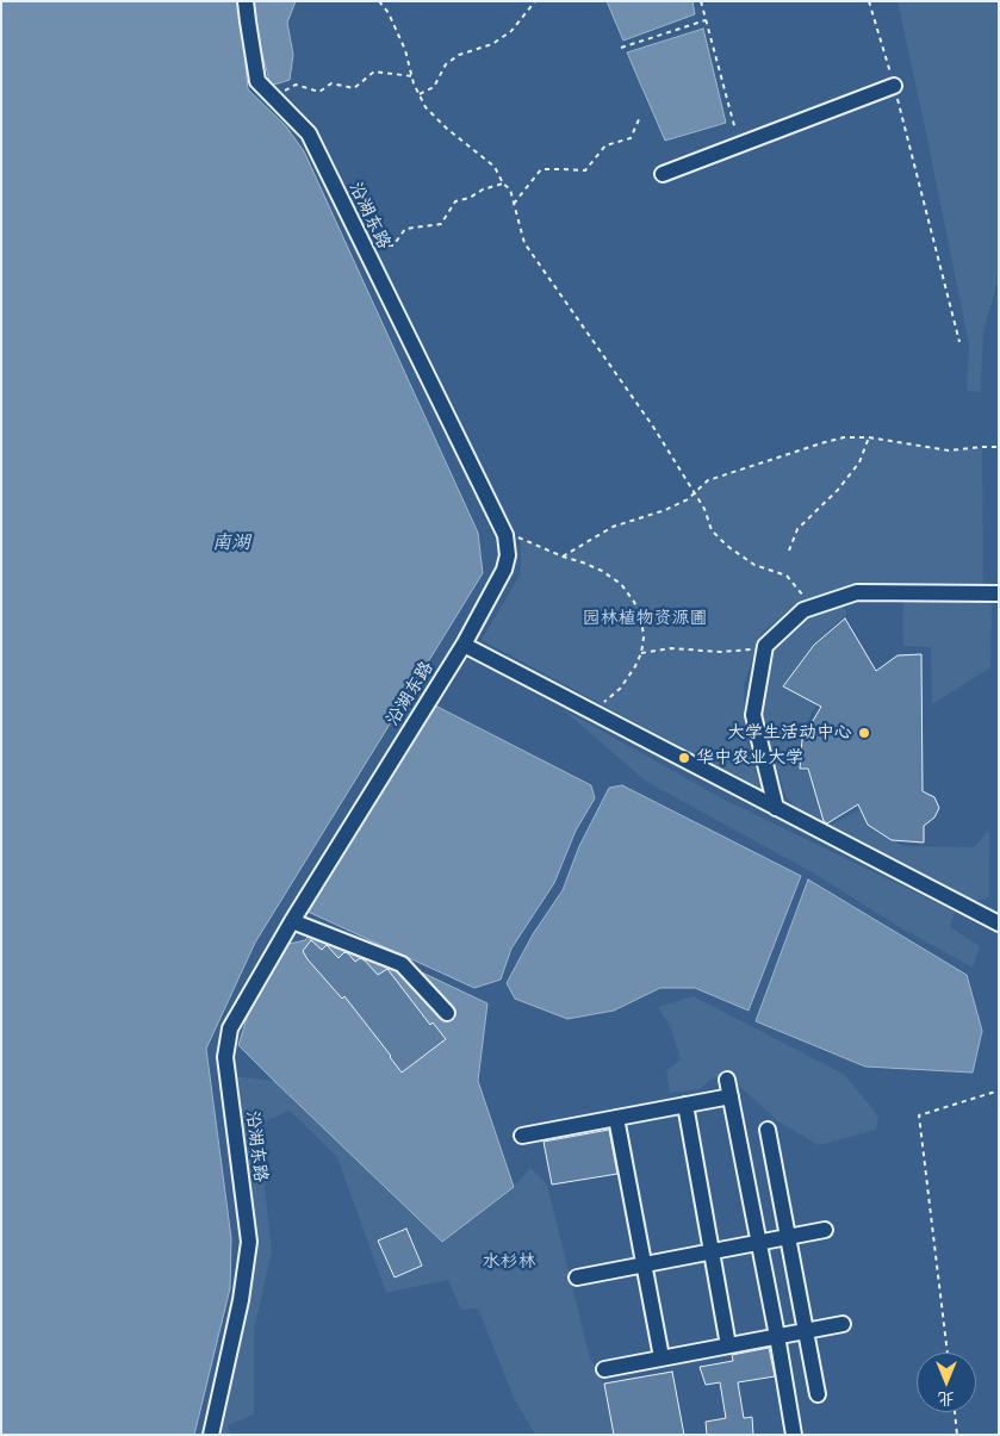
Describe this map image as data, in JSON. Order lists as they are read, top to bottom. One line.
{"streets":{"street":["沿湖东路"]},"water":["南湖"],"parks":["园林植物资源圃","水杉林"],"places":["大学生活动中心","华中农业大学"],"north":"bottom"}
